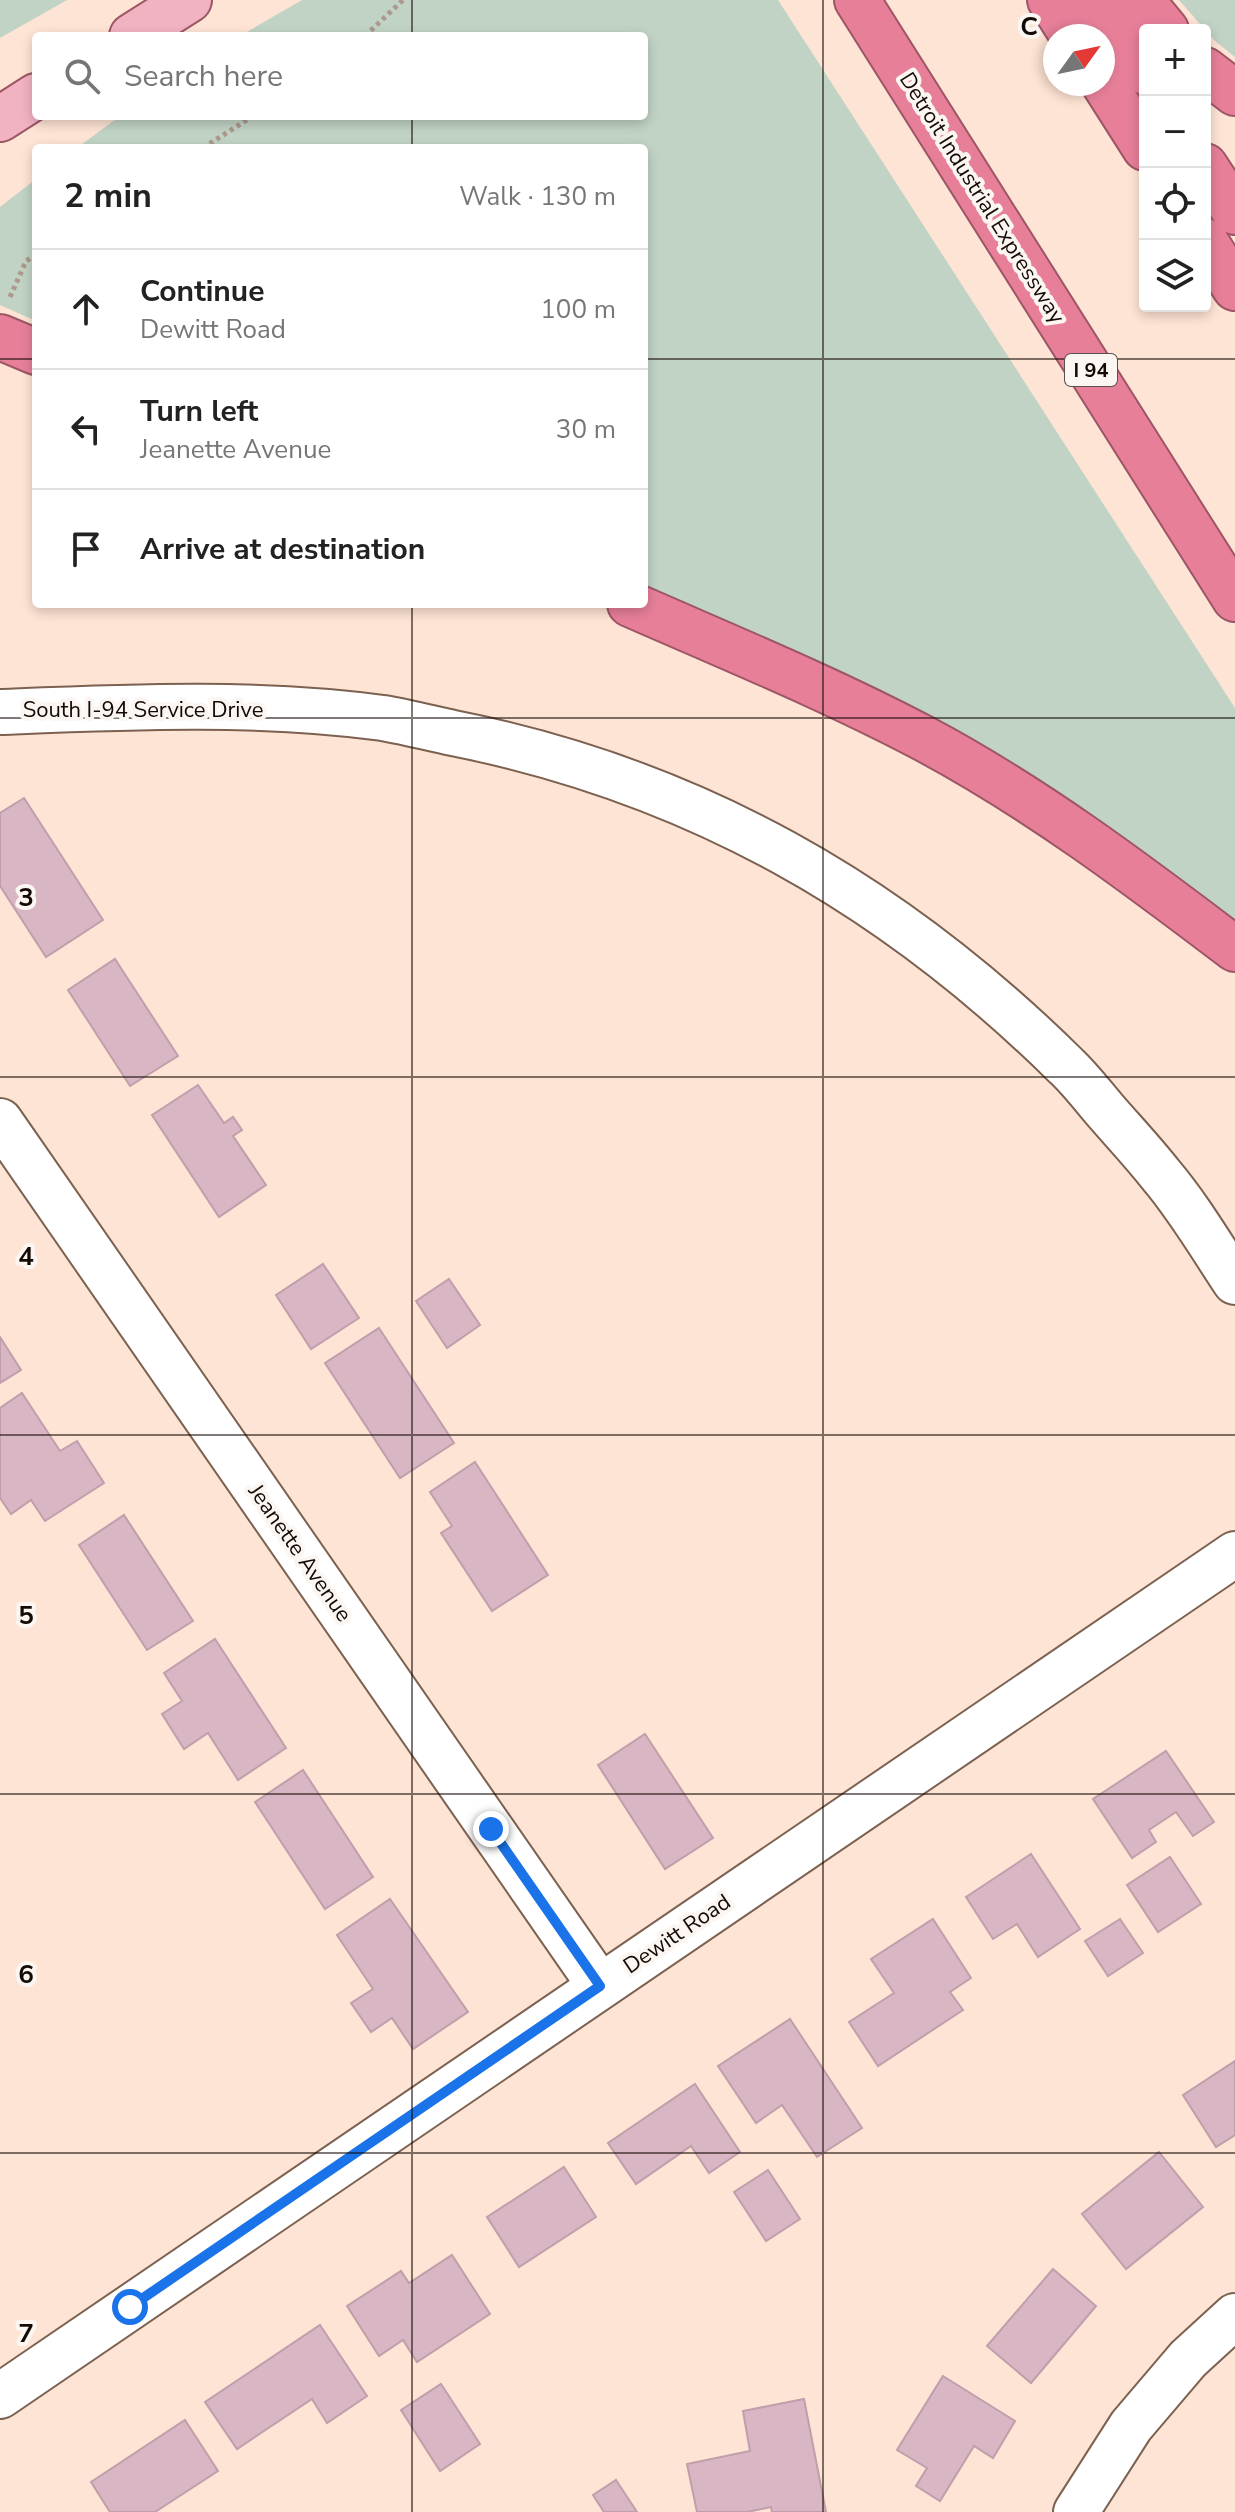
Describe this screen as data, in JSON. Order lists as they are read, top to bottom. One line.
{"streets":{"highway":["Detroit Industrial Expressway","I 94"],"street":["South I-94 Service Drive","Jeanette Avenue","Dewitt Road"]},"crossings":[["Jeanette Avenue","Dewitt Road"]],"north":"top right","page":{"map_buttons":["+","−"],"search":"Search here","heading":["2 min","Walk · 130 m"],"list":[["Continue","Dewitt Road","100 m"],["Turn left","Jeanette Avenue","30 m"],"Arrive at destination"]},"grid":{"columns":["C"],"rows":["3","4","5","6","7"]}}
